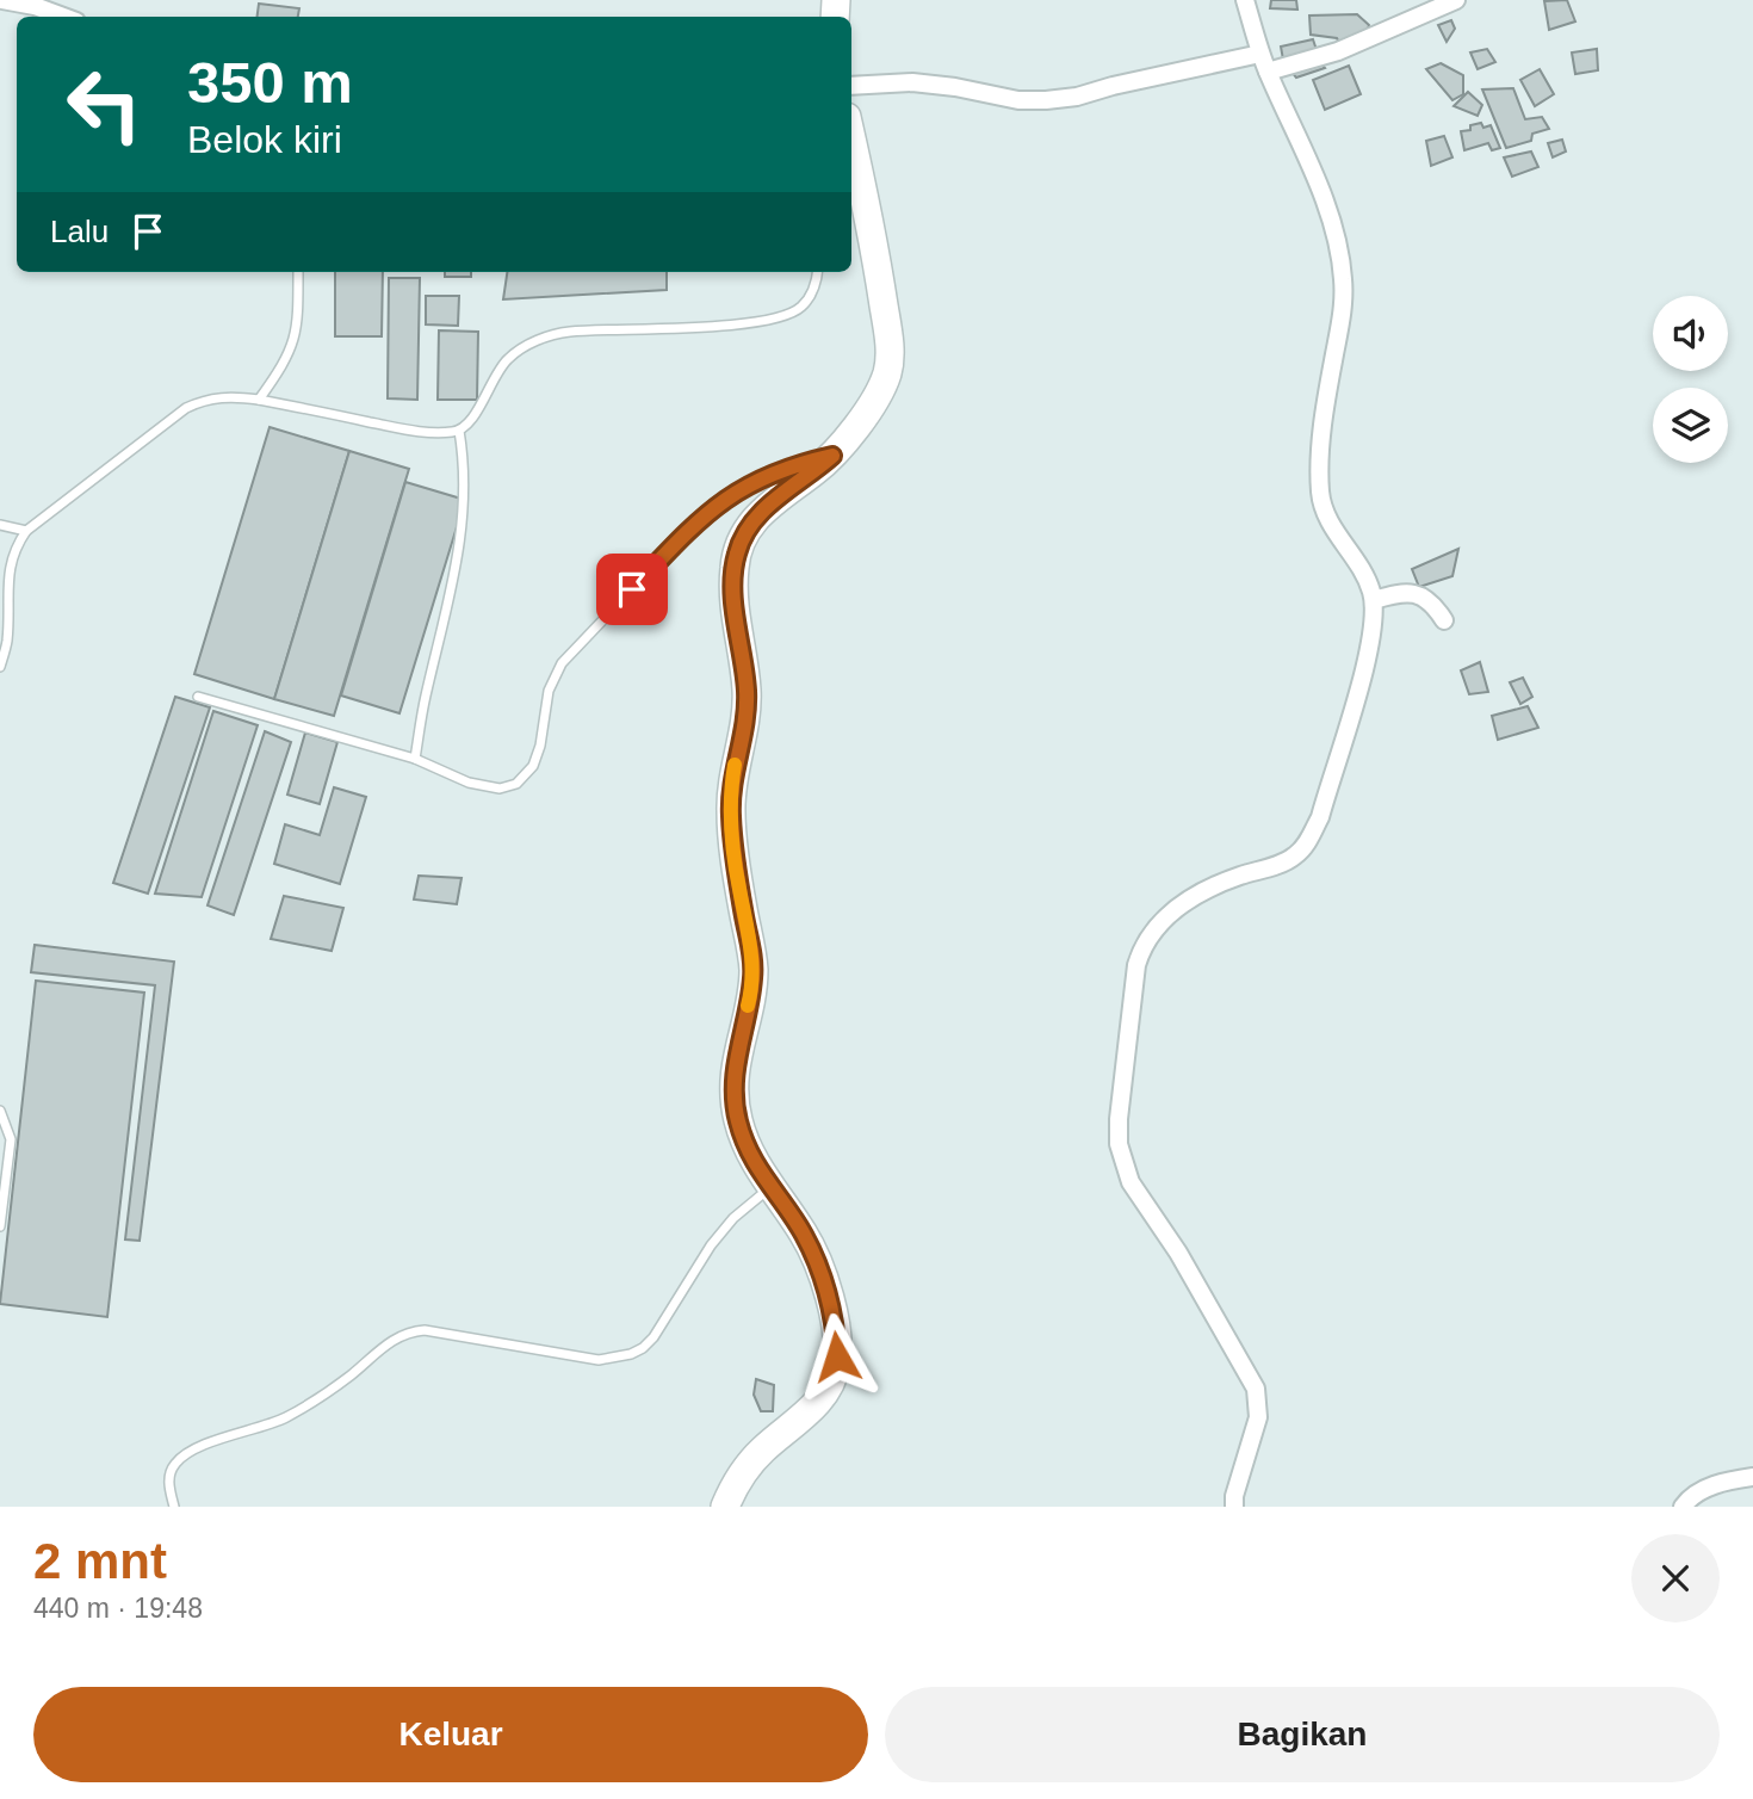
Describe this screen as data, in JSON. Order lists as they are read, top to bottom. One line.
{"page":{"turn":["350 m","Belok kiri"],"then":"Lalu","heading":["2 mnt","440 m · 19:48"],"buttons":["Keluar","Bagikan"]}}
